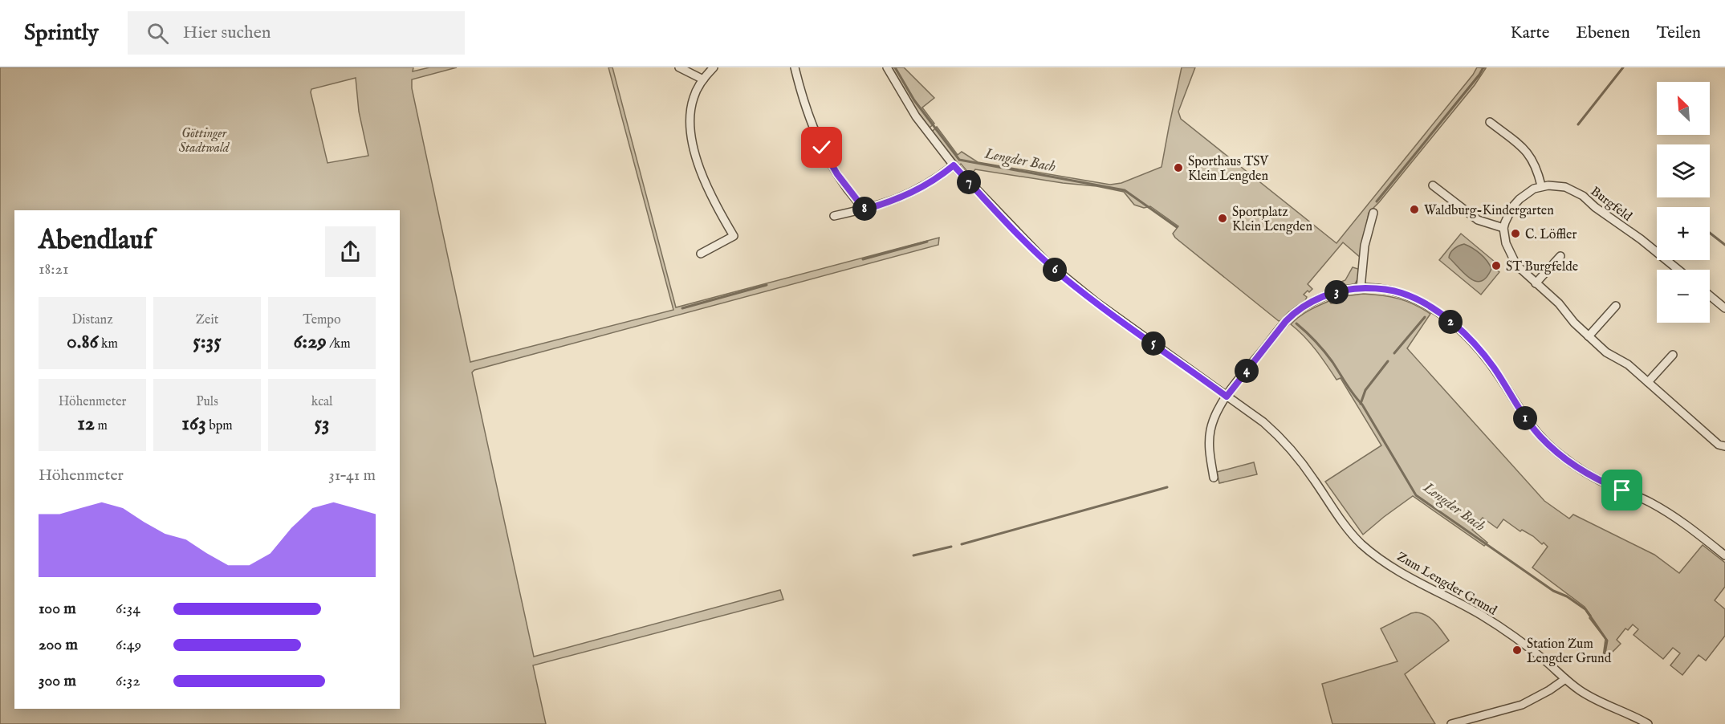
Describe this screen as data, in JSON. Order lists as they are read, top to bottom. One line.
{"streets":{"street":["Burgfeld","Zum Lengder Grund"]},"water":["Lengder Bach"],"parks":["Göttinger Stadtwald"],"places":["Sporthaus TSV Klein Lengden","Waldburg-Kindergarten","Sportplatz Klein Lengden","C. Löffler","ST Burgfelde","Station Zum Lengder Grund"],"north":"top left","page":{"header":"Sprintly","search":"Hier suchen","nav":["Karte","Ebenen","Teilen"],"map_buttons":["+","−"],"pins":["7","8","6","3","2","5","4","1"],"heading":["Abendlauf","18:21"],"stats":[["Distanz","0.86 km"],["Zeit","5:35"],["Tempo","6:29 /km"],["Höhenmeter","12 m"],["Puls","163 bpm"],["kcal","53"]],"chart":["Höhenmeter","31–41 m"],"list":[{"name":"100 m","note":"6:34"},{"name":"200 m","note":"6:49"},{"name":"300 m","note":"6:32"}]}}
